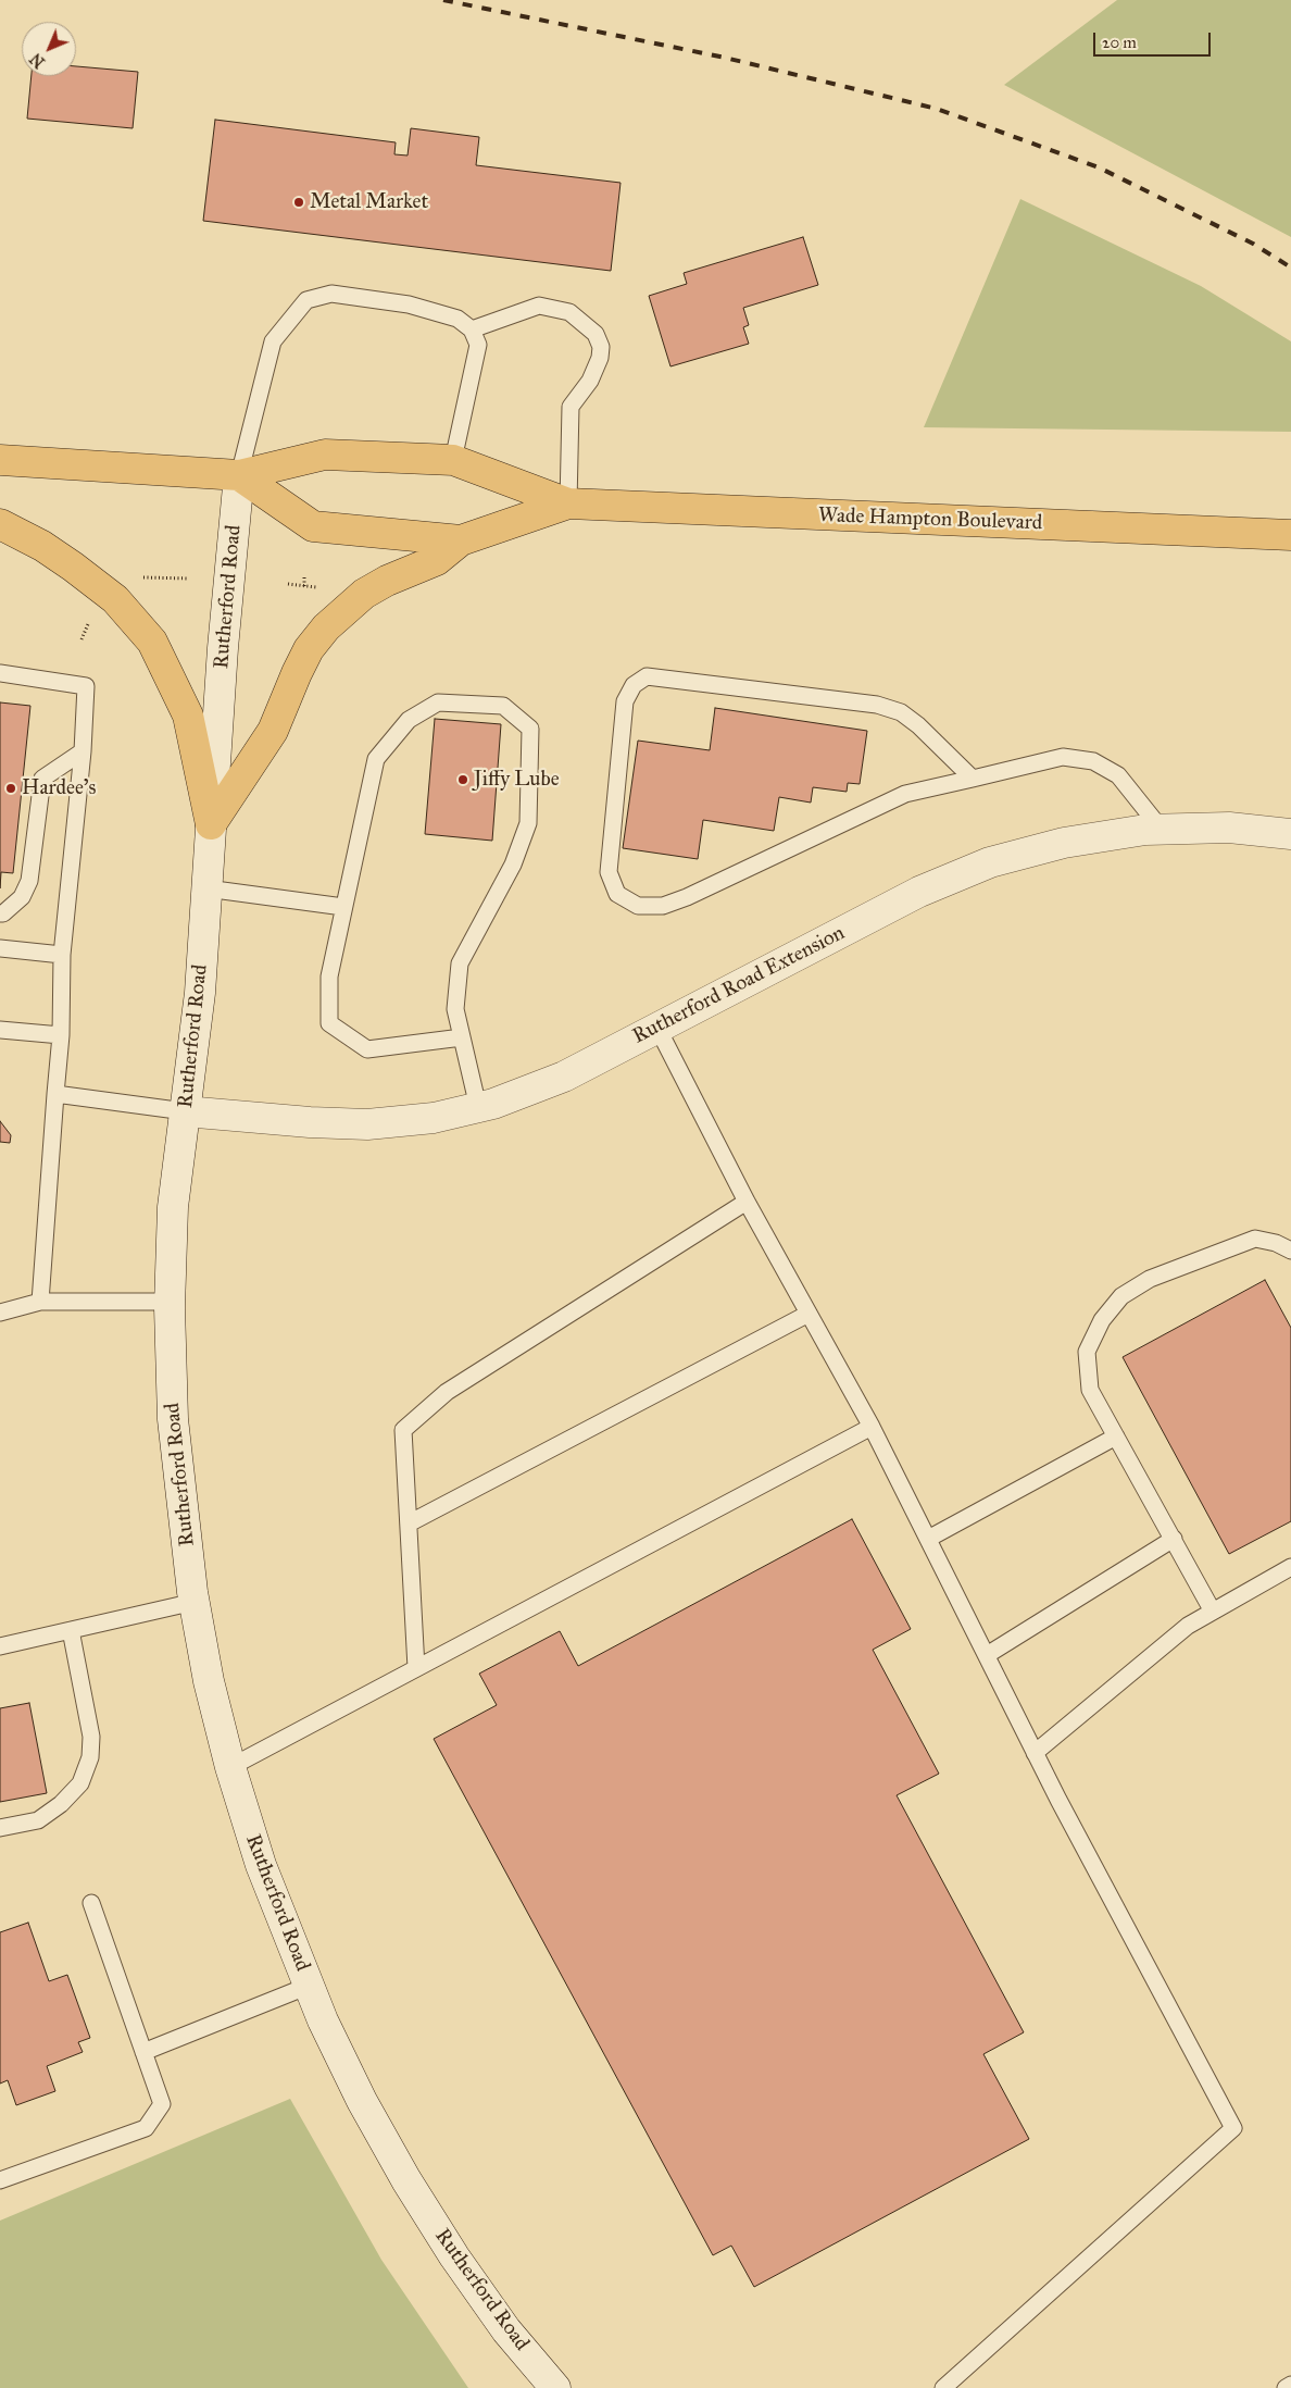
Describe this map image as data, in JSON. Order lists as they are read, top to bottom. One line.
{"streets":{"main road":["Wade Hampton Boulevard"],"street":["Rutherford Road","Rutherford Road Extension"]},"crossings":[["Wade Hampton Boulevard","Rutherford Road"],["Rutherford Road","Rutherford Road Extension"]],"places":["Metal Market","Jiffy Lube","Hardee's"],"scale_bar":"20 m","north":"bottom left"}
